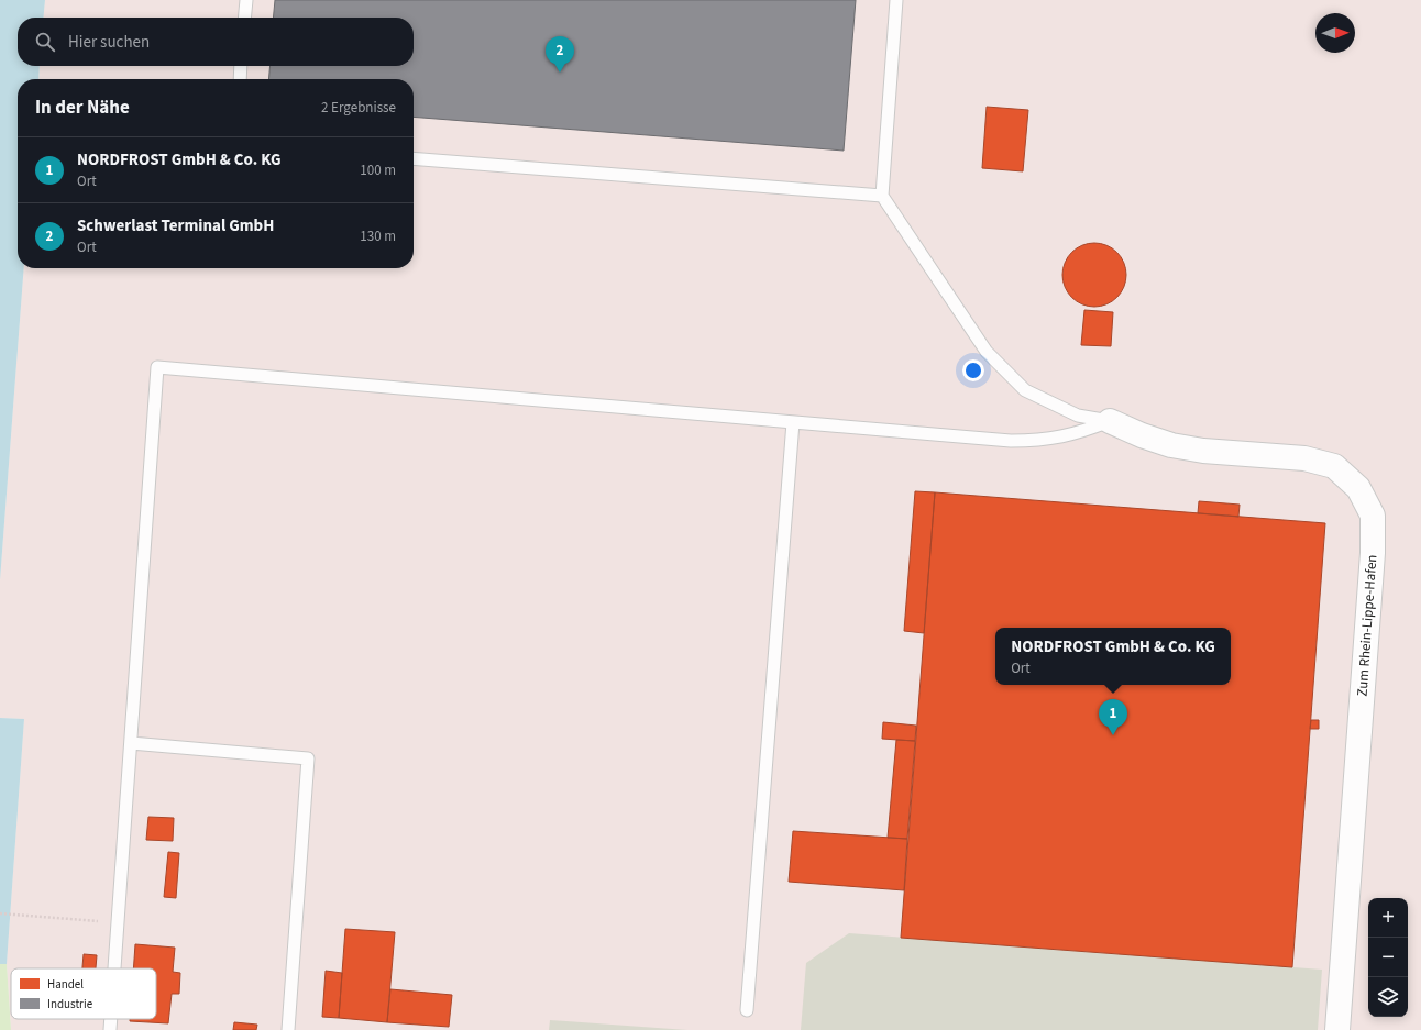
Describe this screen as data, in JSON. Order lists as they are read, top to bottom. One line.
{"streets":{"street":["Zum Rhein-Lippe-Hafen"]},"legend":["Handel","Industrie"],"north":"right","page":{"search":"Hier suchen","pins":["2","1"],"heading":["In der Nähe","2 Ergebnisse"],"list":[{"mark":"1","name":"NORDFROST GmbH & Co. KG","note":"Ort","value":"100 m"},{"mark":"2","name":"Schwerlast Terminal GmbH","note":"Ort","value":"130 m"}],"popup":["NORDFROST GmbH & Co. KG","Ort"],"map_buttons":["+","−"]}}
